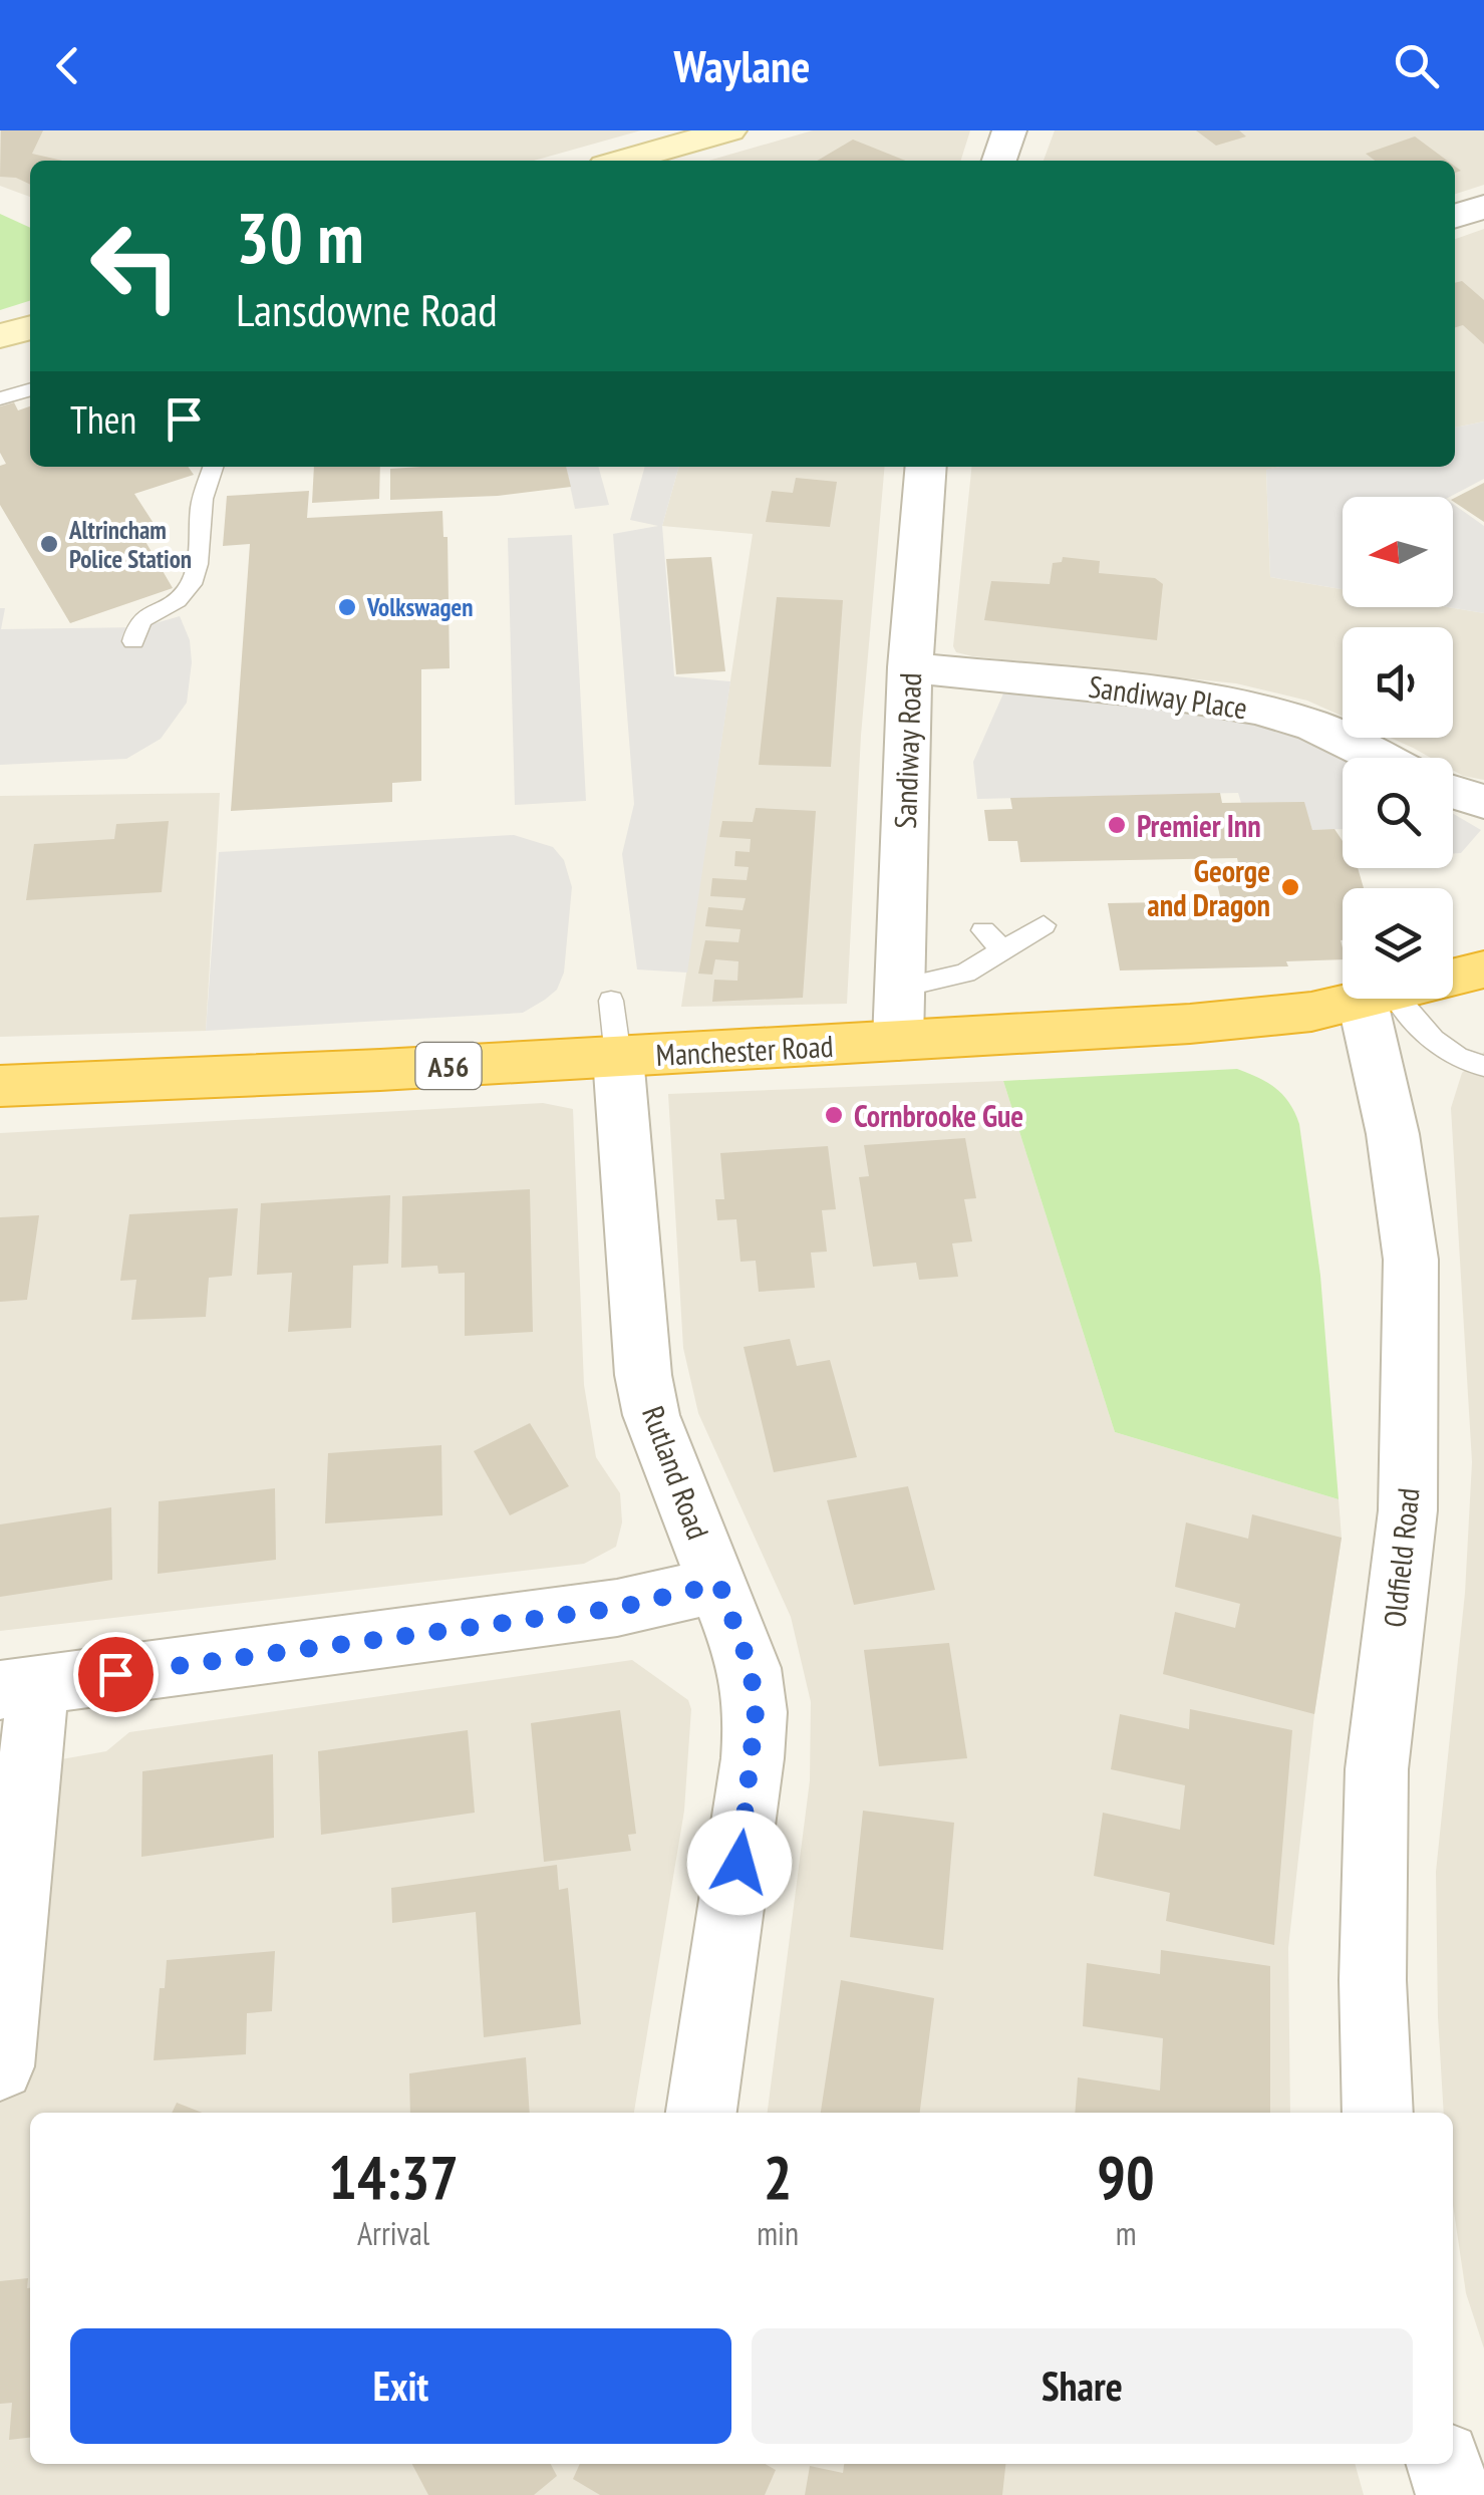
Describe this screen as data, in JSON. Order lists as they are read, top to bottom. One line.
{"streets":{"highway":["Manchester Road","A56"],"street":["Sandiway Place","Sandiway Road","Rutland Road","Oldfield Road"]},"crossings":[["Sandiway Place","Sandiway Road"],["Sandiway Road","Manchester Road"],["Manchester Road","Rutland Road"]],"places":["Altrincham Police Station","Volkswagen","Premier Inn","George and Dragon","Cornbrooke Gue"],"north":"left","page":{"header":"Waylane","turn":["30 m","Lansdowne Road"],"then":"Then","eta":["14:37","Arrival","2","min","90","m"],"buttons":["Exit","Share"]}}
